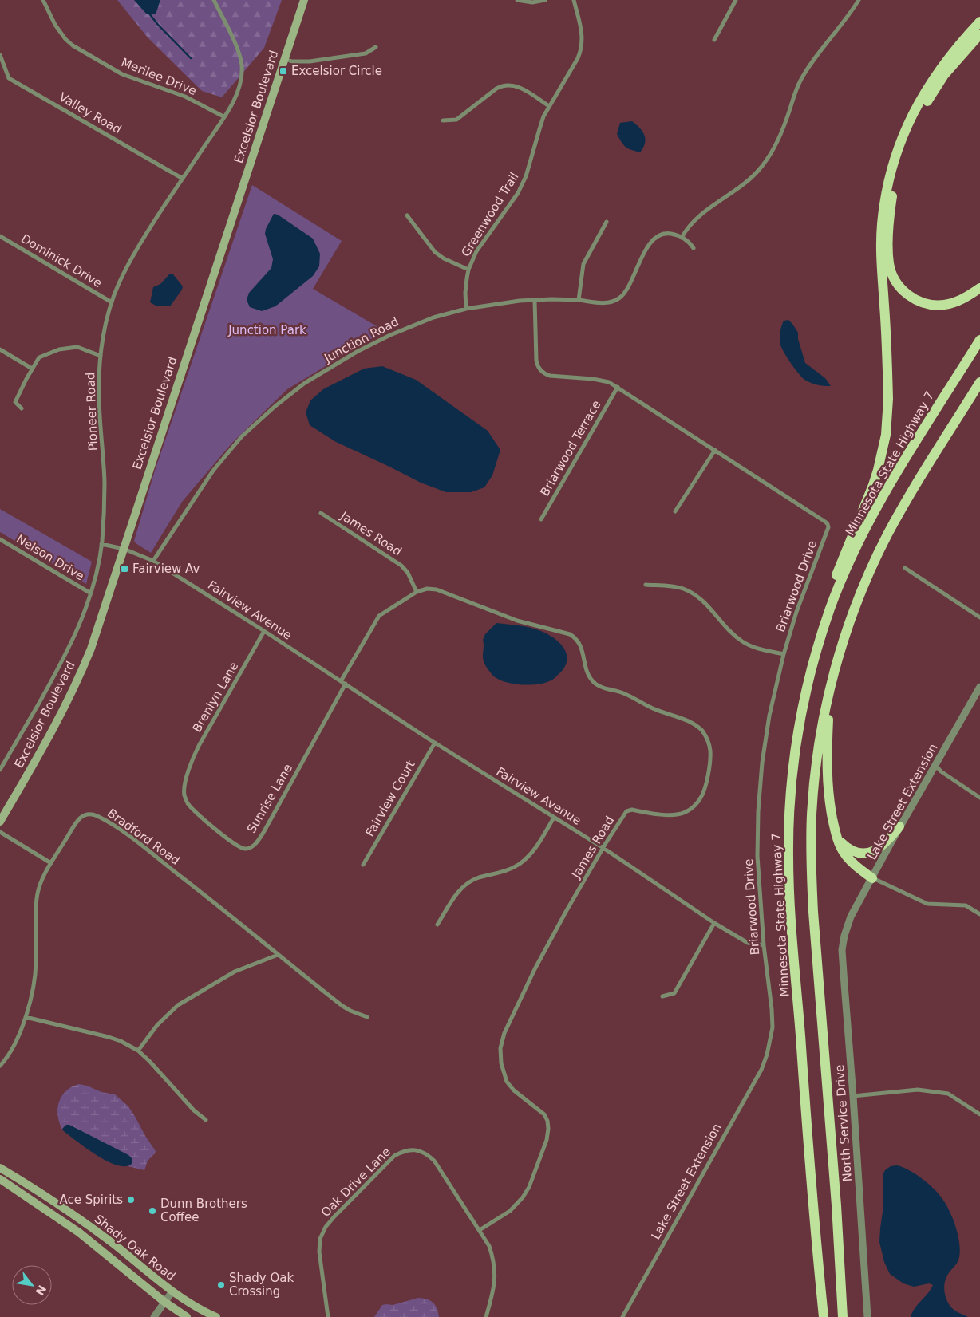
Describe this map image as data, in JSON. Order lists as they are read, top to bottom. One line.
{"streets":{"highway":["Minnesota State Highway 7"],"main road":["Excelsior Boulevard","Shady Oak Road"],"street":["Merilee Drive","Valley Road","Greenwood Trail","Dominick Drive","Junction Road","Pioneer Road","Briarwood Terrace","James Road","Nelson Drive","Briarwood Drive","Fairview Avenue","Brenlyn Lane","Sunrise Lane","Fairview Court","Lake Street Extension","Bradford Road","North Service Drive","Oak Drive Lane"]},"crossings":[["Merilee Drive","Pioneer Road"],["Excelsior Boulevard","Fairview Avenue"],["Valley Road","Pioneer Road"],["Greenwood Trail","Junction Road"],["Dominick Drive","Pioneer Road"],["Junction Road","Briarwood Drive"],["Junction Road","Fairview Avenue"],["Pioneer Road","Nelson Drive"],["Pioneer Road","Fairview Avenue"],["Briarwood Terrace","Briarwood Drive"],["James Road","Fairview Avenue"],["James Road","Oak Drive Lane"],["Briarwood Drive","Fairview Avenue"],["Briarwood Drive","Lake Street Extension"],["Fairview Avenue","Brenlyn Lane"],["Fairview Avenue","Sunrise Lane"],["Fairview Avenue","Fairview Court"],["Brenlyn Lane","Sunrise Lane"],["Lake Street Extension","North Service Drive"]],"parks":["Junction Park"],"places":{"transit":["Excelsior Circle","Fairview Av"],"other":["Ace Spirits","Dunn Brothers Coffee","Shady Oak Crossing"]},"north":"bottom right"}
